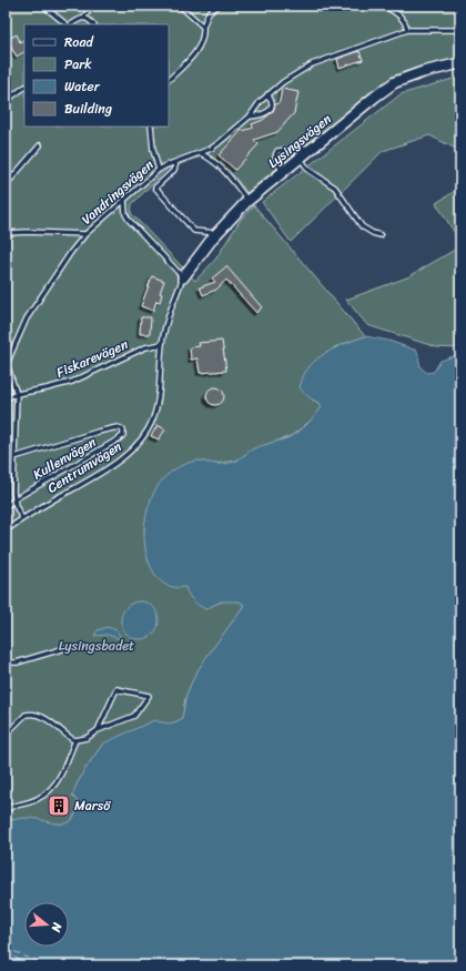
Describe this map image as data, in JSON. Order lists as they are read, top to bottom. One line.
{"streets":{"street":["Lysingsvägen"],"lane":["Vandringsvägen","Fiskarevägen","Kullenvägen","Centrumvägen"]},"crossings":[["Lysingsvägen","Vandringsvägen"],["Lysingsvägen","Centrumvägen"],["Vandringsvägen","Fiskarevägen"],["Vandringsvägen","Kullenvägen"],["Vandringsvägen","Centrumvägen"],["Fiskarevägen","Centrumvägen"]],"parks":["Lysingsbadet"],"places":{"building":["Marsö"]},"legend":["Road","Park","Water","Building"],"north":"right"}
